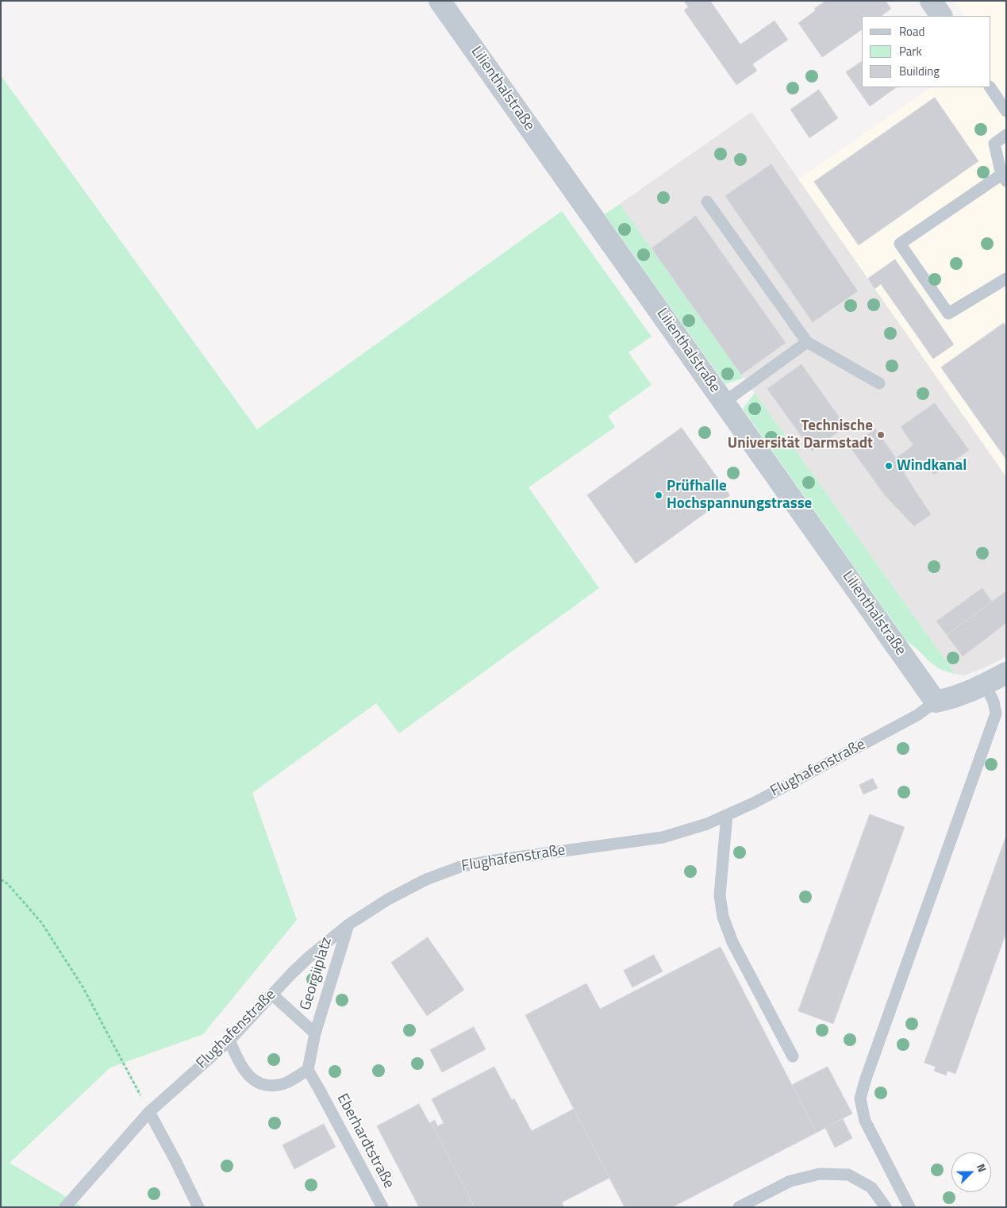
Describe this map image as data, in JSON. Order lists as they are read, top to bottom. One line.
{"streets":{"street":["Lilienthalstraße","Flughafenstraße"],"lane":["Georgiiplatz","Eberhardtstraße"]},"crossings":[["Lilienthalstraße","Flughafenstraße"],["Flughafenstraße","Georgiiplatz"],["Flughafenstraße","Eberhardtstraße"],["Georgiiplatz","Eberhardtstraße"]],"places":["Technische Universität Darmstadt","Windkanal","Prüfhalle Hochspannungstrasse"],"legend":["Road","Park","Building"],"north":"top right"}
